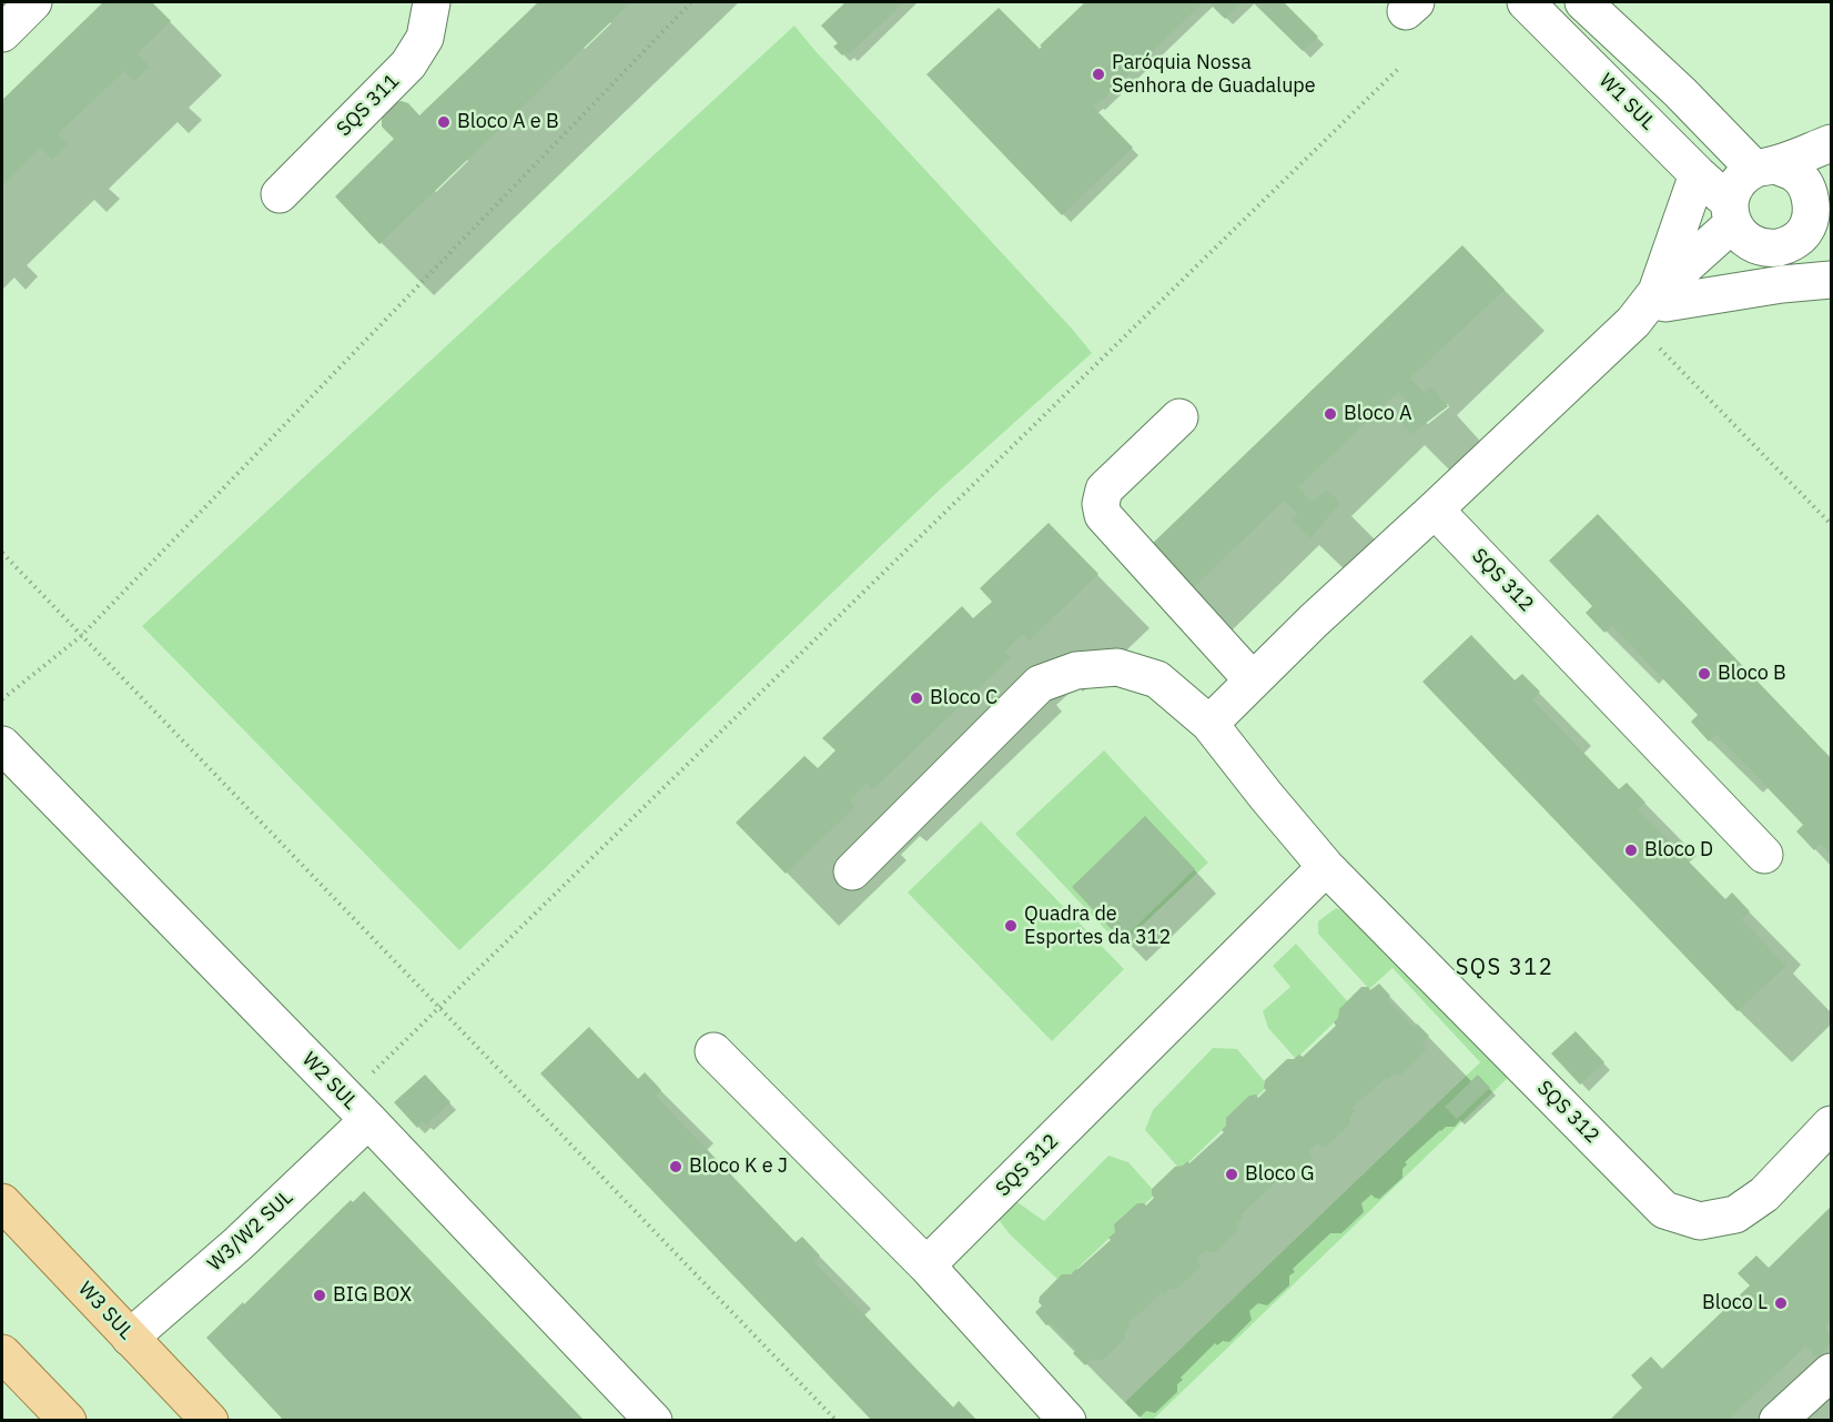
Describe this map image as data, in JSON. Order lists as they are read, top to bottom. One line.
{"streets":{"main road":["W3 SUL"],"street":["W1 SUL","SQS 311","SQS 312","W2 SUL","W3/W2 SUL"]},"crossings":[["W2 SUL","W3/W2 SUL"],["W3/W2 SUL","W3 SUL"]],"districts":["SQS 312"],"places":["Paróquia Nossa Senhora de Guadalupe","Bloco A e B","Bloco A","Bloco B","Bloco C","Bloco D","Quadra de Esportes da 312","Bloco K e J","Bloco G","BIG BOX","Bloco L"]}
